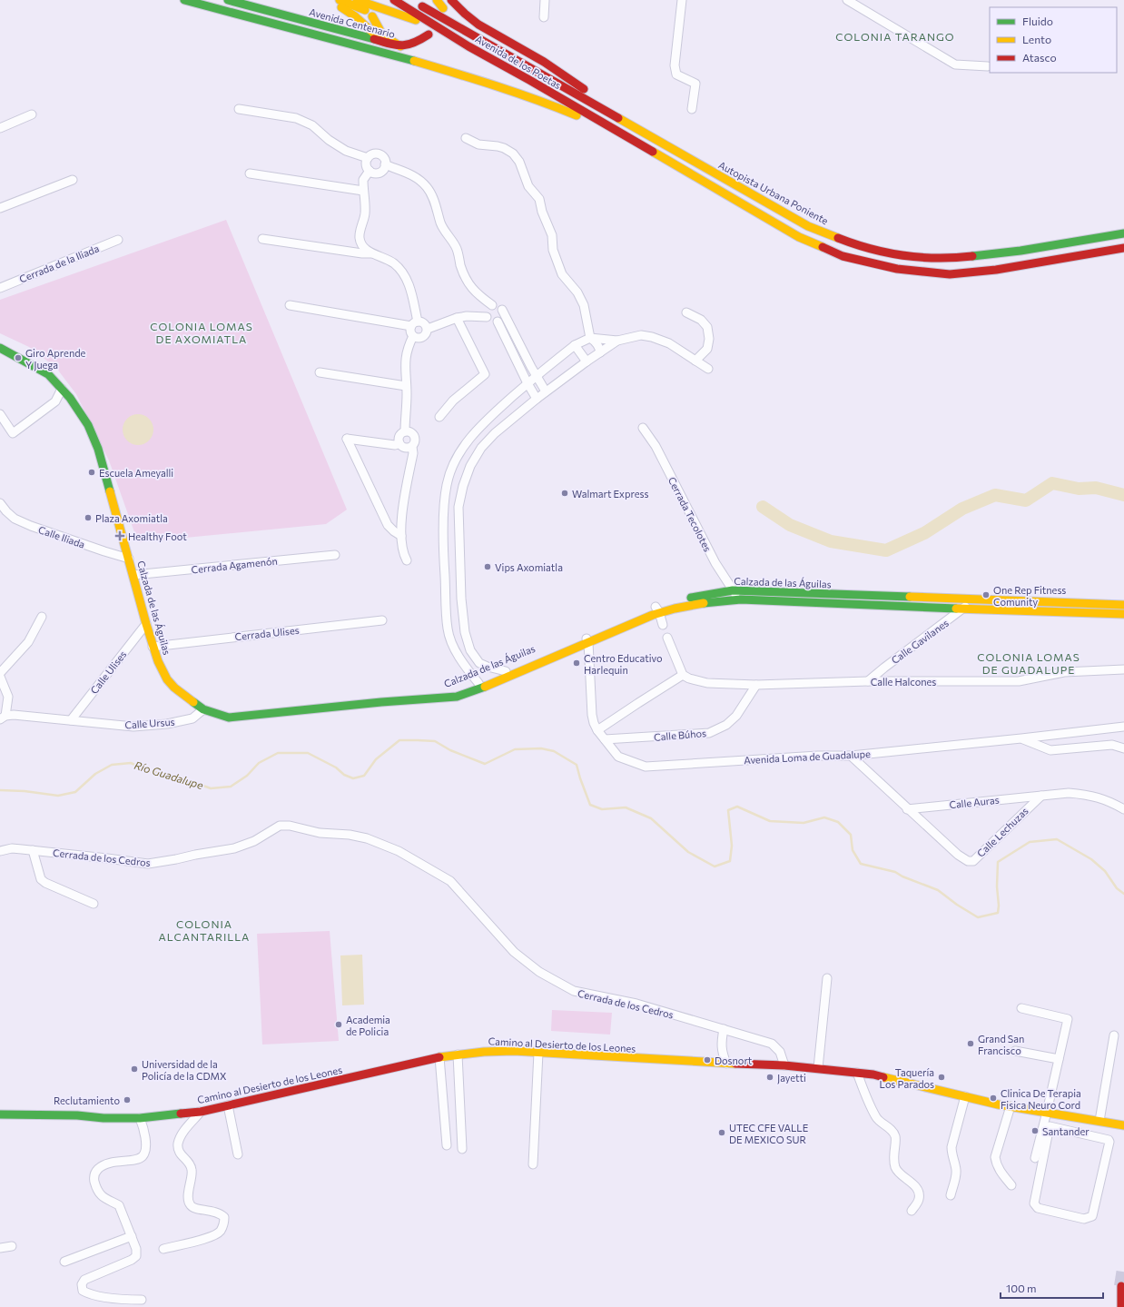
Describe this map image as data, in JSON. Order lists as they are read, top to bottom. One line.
{"streets":{"main road":["Avenida Centenario","Avenida de los Poetas","Autopista Urbana Poniente","Calzada de las Águilas","Camino al Desierto de los Leones"],"street":["Cerrada de la Iliada","Cerrada Tecolotes","Calle Iliada","Cerrada Agamenón","Cerrada Ulises","Calle Gavilanes","Calle Ulises","Calle Halcones","Calle Ursus","Calle Búhos","Avenida Loma de Guadalupe","Calle Auras","Calle Lechuzas","Cerrada de los Cedros"]},"crossings":[["Avenida de los Poetas","Autopista Urbana Poniente"],["Cerrada Tecolotes","Calzada de las Águilas"],["Calle Iliada","Calzada de las Águilas"],["Cerrada Agamenón","Calzada de las Águilas"],["Calzada de las Águilas","Cerrada Ulises"],["Calzada de las Águilas","Calle Gavilanes"],["Calzada de las Águilas","Calle Ulises"],["Calzada de las Águilas","Calle Ursus"],["Calzada de las Águilas","Avenida Loma de Guadalupe"],["Calle Gavilanes","Calle Halcones"],["Calle Ulises","Calle Ursus"],["Calle Halcones","Calle Búhos"],["Calle Búhos","Avenida Loma de Guadalupe"],["Avenida Loma de Guadalupe","Calle Lechuzas"],["Calle Auras","Calle Lechuzas"],["Cerrada de los Cedros","Camino al Desierto de los Leones"]],"districts":["COLONIA TARANGO","COLONIA LOMAS DE AXOMIATLA","COLONIA LOMAS DE GUADALUPE","COLONIA ALCANTARILLA"],"water":["Río Guadalupe"],"places":{"other":["Giro Aprende Y Juega","Escuela Ameyalli","Walmart Express","Plaza Axomiatla","Vips Axomiatla","One Rep Fitness Comunity","Centro Educativo Harlequin","Academia de Policia","Grand San Francisco","Dosnort","Universidad de la Policía de la CDMX","Jayetti","Taquería Los Parados","Clinica De Terapia Fisica Neuro Cord","Reclutamiento","Santander","UTEC CFE VALLE DE MEXICO SUR"],"health":["Healthy Foot"]},"legend":["Fluido","Lento","Atasco"],"scale_bar":"100 m"}
